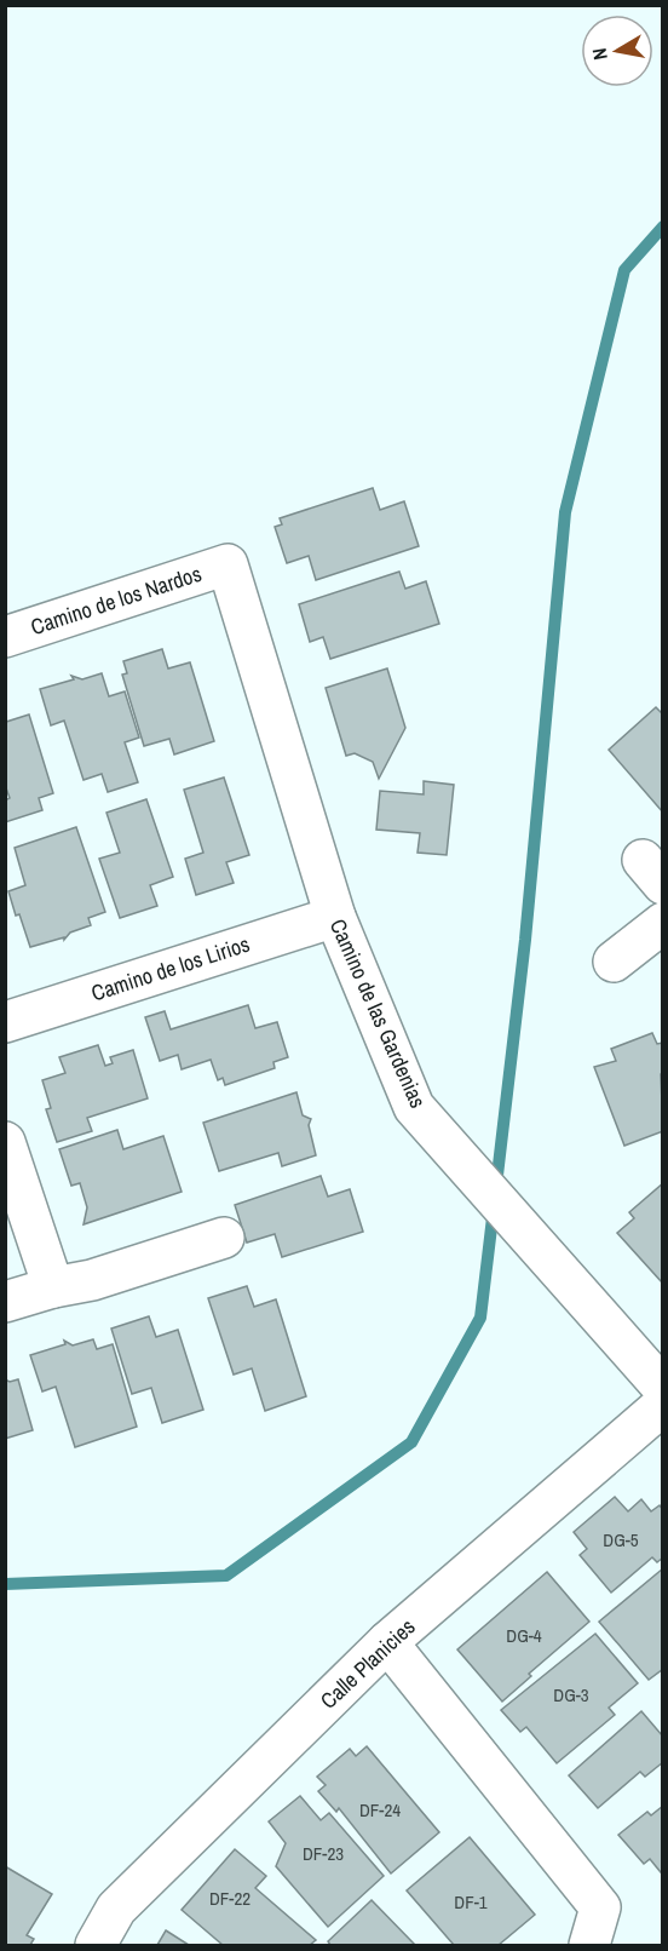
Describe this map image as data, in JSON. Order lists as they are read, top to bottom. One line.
{"streets":{"street":["Camino de los Nardos","Camino de los Lirios","Camino de las Gardenias","Calle Planicies"]},"crossings":[["Camino de los Nardos","Camino de las Gardenias"],["Camino de los Lirios","Camino de las Gardenias"]],"house_numbers":["DG-5","DG-4","DG-3","DF-24","DF-23","DF-22","DF-1"],"north":"left"}
